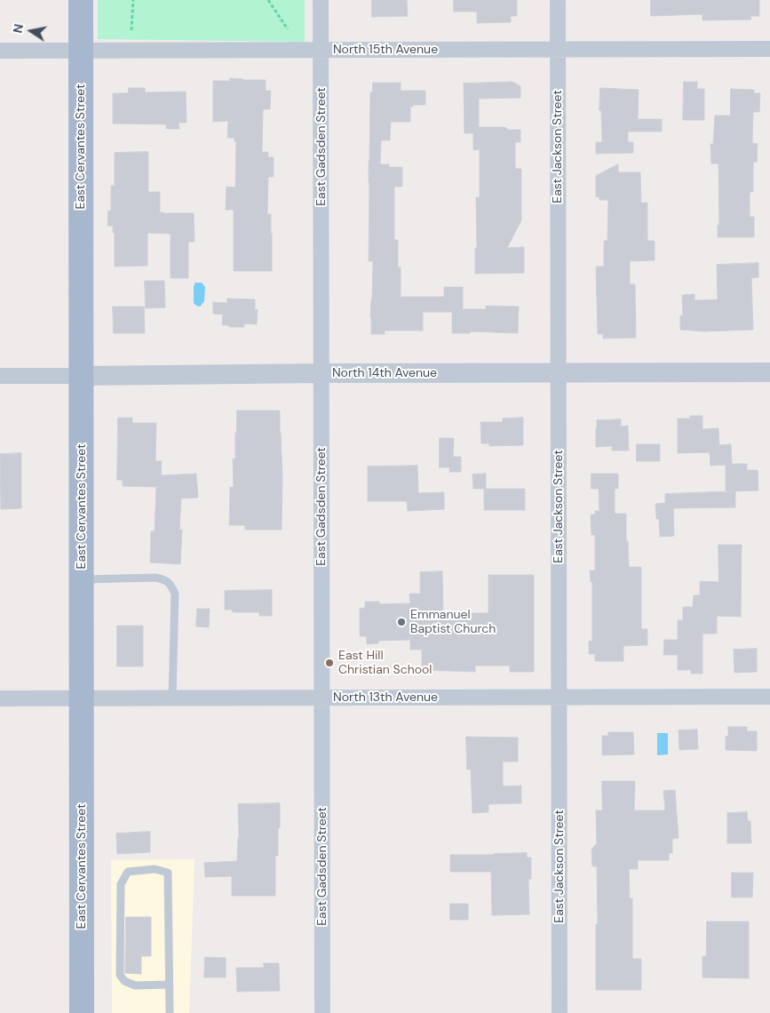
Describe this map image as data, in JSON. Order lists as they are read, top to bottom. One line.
{"streets":{"main road":["East Cervantes Street"],"street":["North 15th Avenue","East Gadsden Street","East Jackson Street","North 14th Avenue","North 13th Avenue"]},"crossings":[["North 15th Avenue","East Cervantes Street"],["North 15th Avenue","East Gadsden Street"],["North 15th Avenue","East Jackson Street"],["East Cervantes Street","North 14th Avenue"],["East Cervantes Street","North 13th Avenue"],["East Gadsden Street","North 14th Avenue"],["East Gadsden Street","North 13th Avenue"],["East Jackson Street","North 14th Avenue"],["East Jackson Street","North 13th Avenue"]],"places":["Emmanuel Baptist Church","East Hill Christian School"],"north":"left"}
